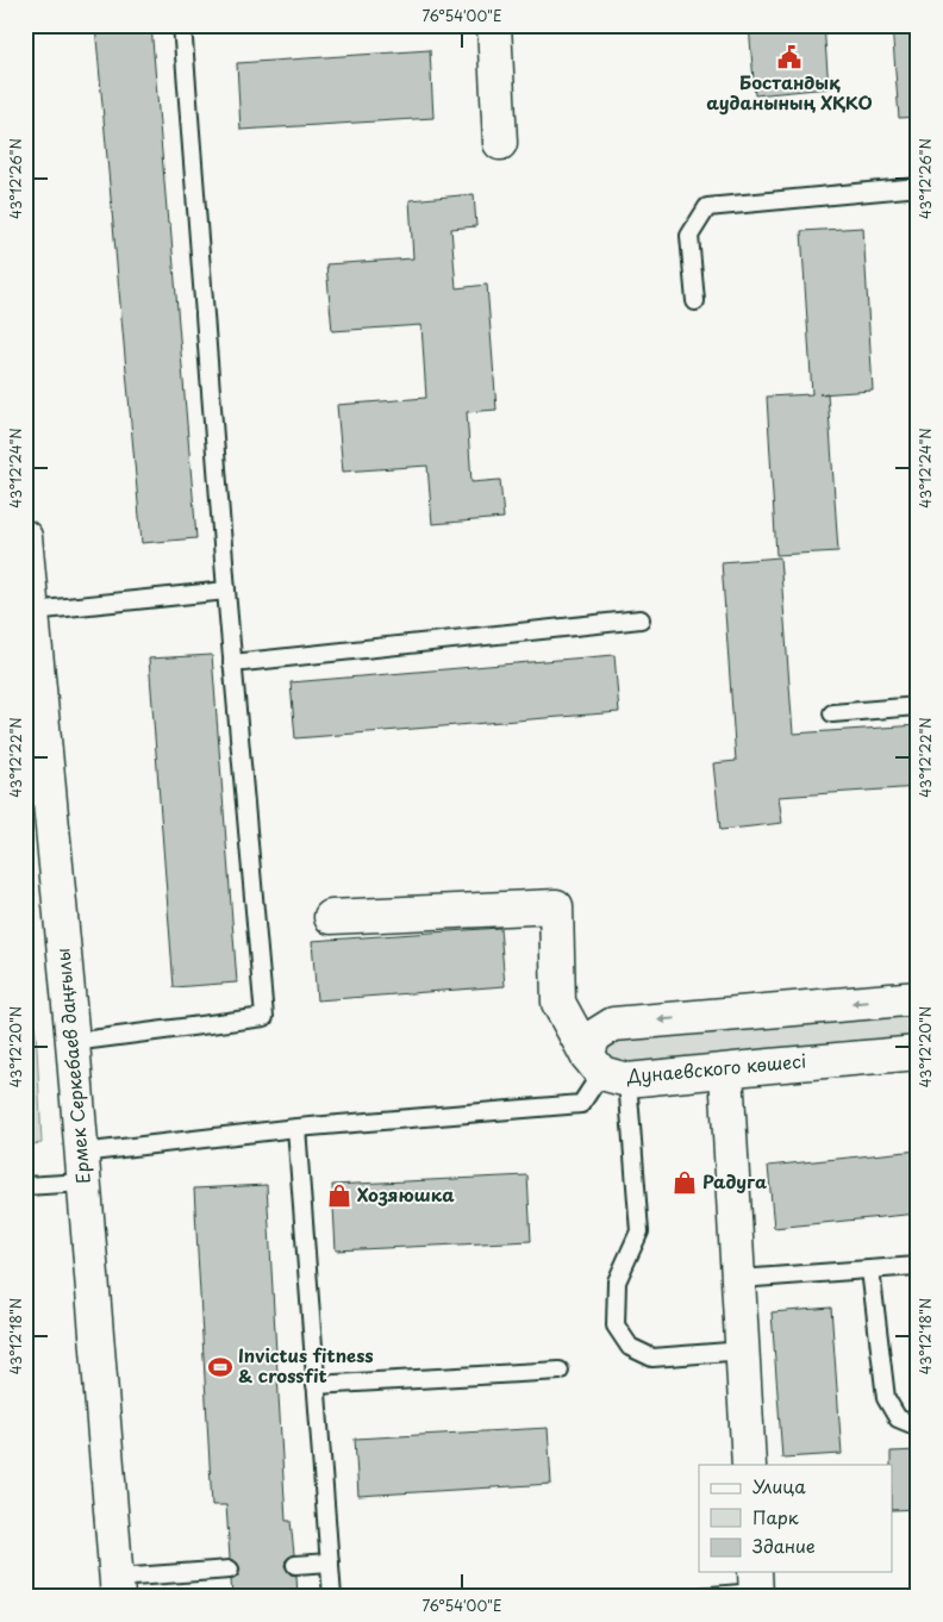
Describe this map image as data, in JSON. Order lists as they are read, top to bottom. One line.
{"streets":{"street":["Ермек Серкебаев даңғылы","Дунаевского көшесі"]},"places":{"public building":["Бостандық ауданының ХҚКО"],"shop":["Радуга","Хозяюшка"],"sports":["Invictus fitness & crossfit"]},"legend":["Улица","Парк","Здание"],"coordinates":["76°54'00\"E","43°12'26\"N","43°12'24\"N","43°12'22\"N","43°12'20\"N","43°12'18\"N"]}
